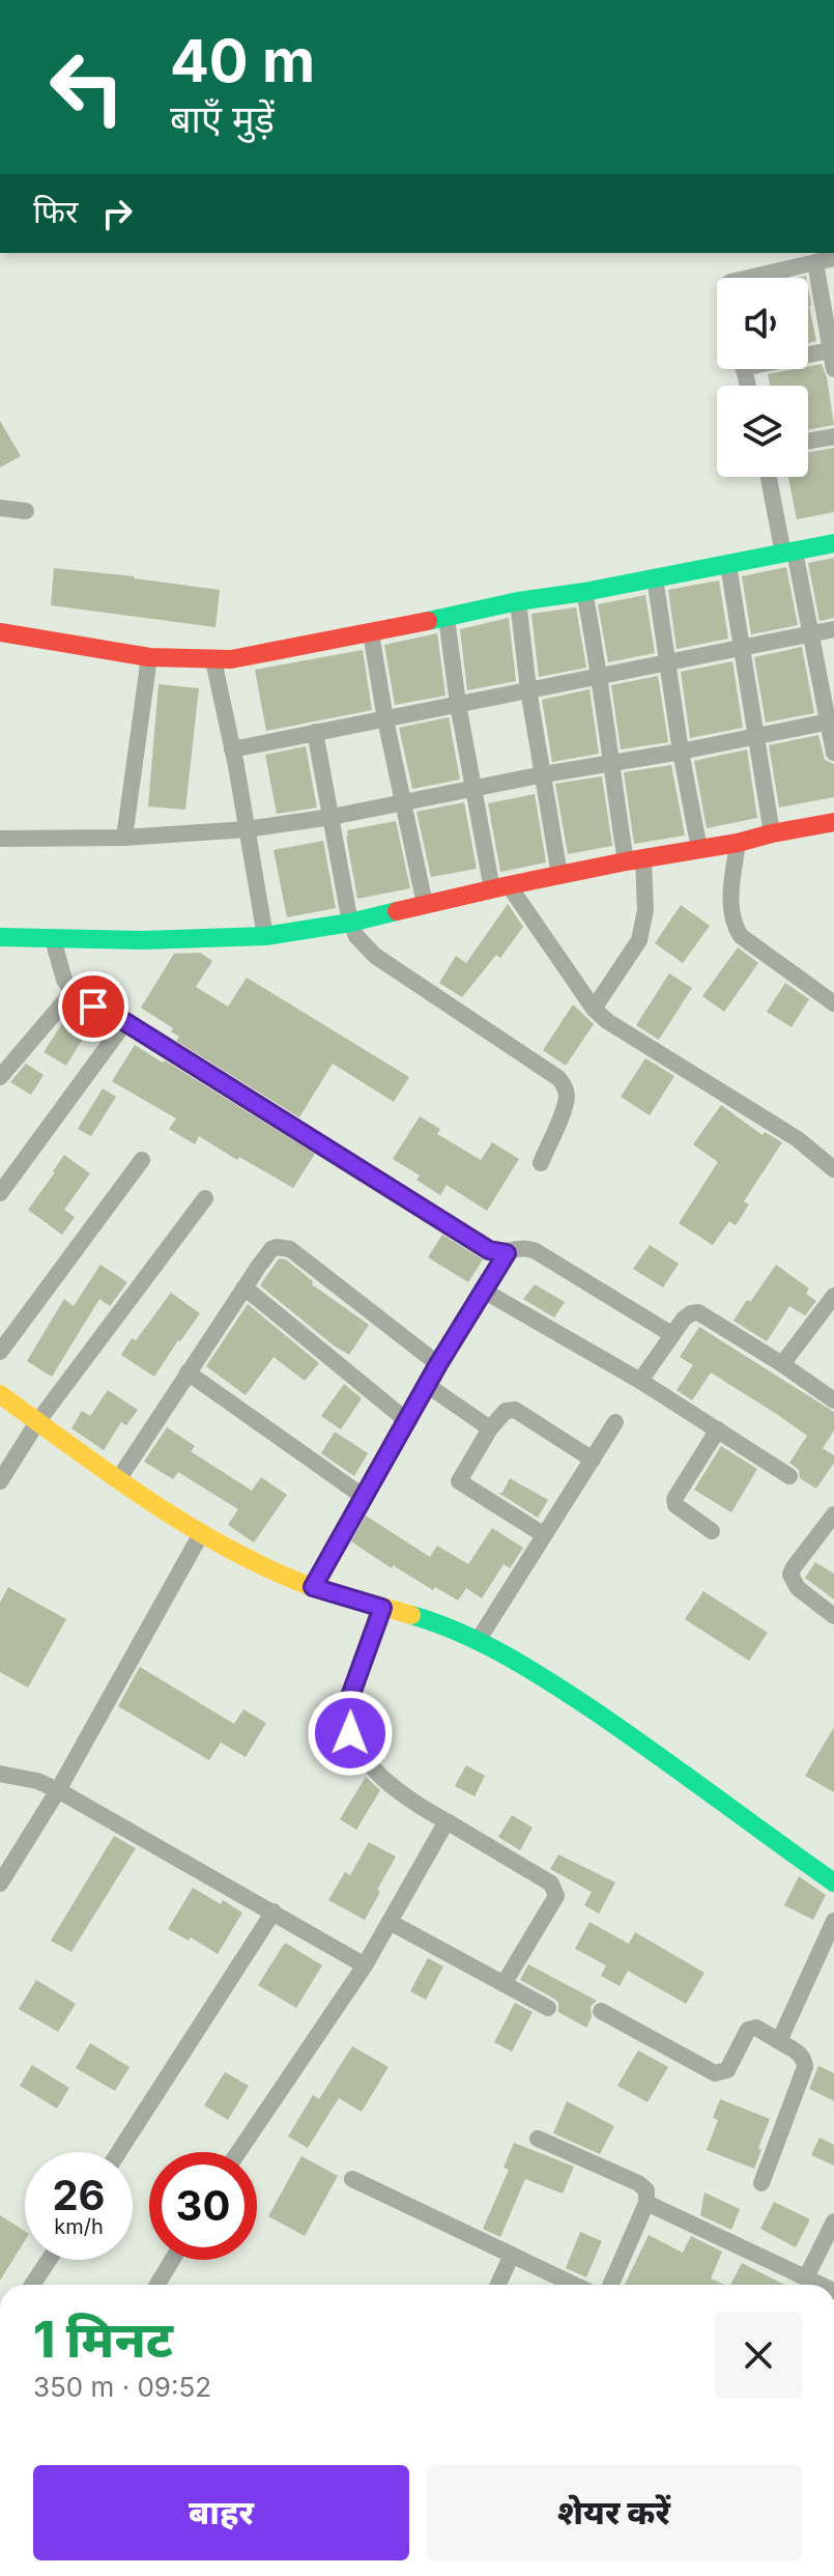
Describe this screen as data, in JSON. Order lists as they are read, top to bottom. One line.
{"page":{"turn":["40 m","बाएँ मुड़ें"],"then":"फिर","speed":"26 km/h","limit":"30","heading":["1 मिनट","350 m · 09:52"],"buttons":["बाहर","शेयर करें"]}}
